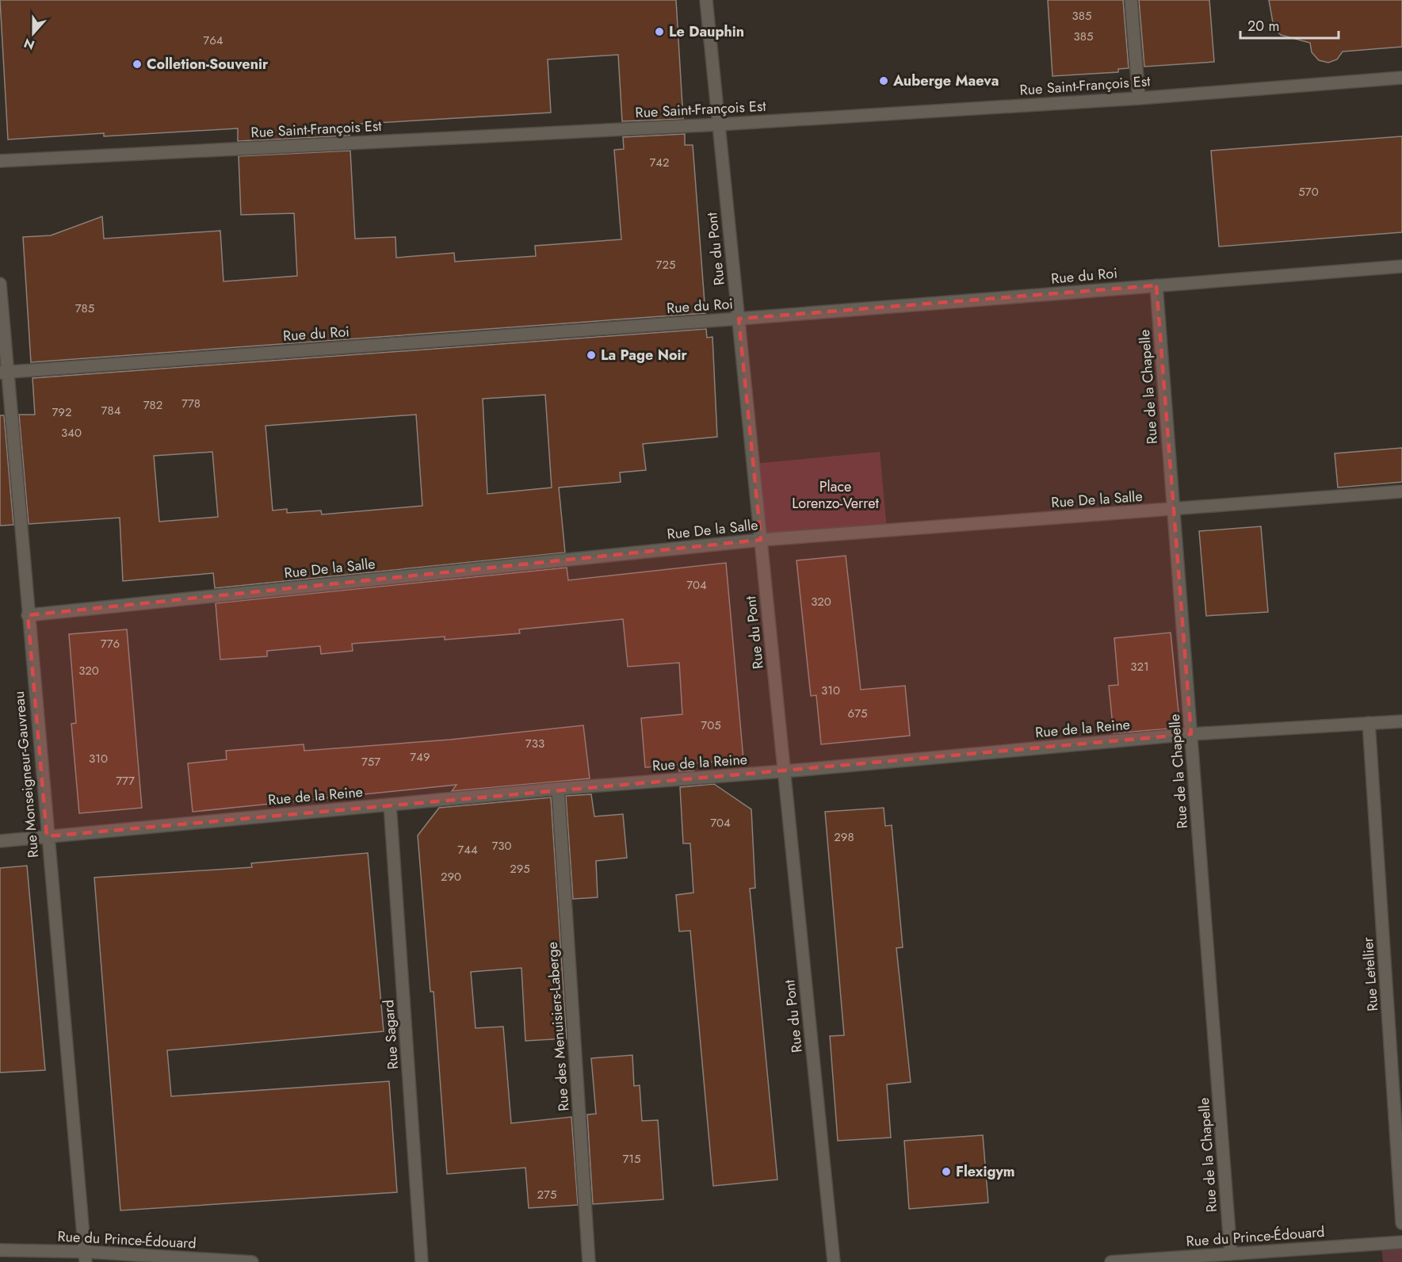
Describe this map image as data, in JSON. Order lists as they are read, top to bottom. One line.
{"streets":{"street":["Rue Saint-François Est","Rue du Pont","Rue du Roi","Rue de la Chapelle","Rue De la Salle","Rue de la Reine","Rue Monseigneur-Gauvreau","Rue Letellier","Rue des Menuisiers-Laberge","Rue Sagard","Rue du Prince-Édouard"]},"crossings":[["Rue Saint-François Est","Rue du Pont"],["Rue du Pont","Rue du Roi"],["Rue du Pont","Rue De la Salle"],["Rue du Pont","Rue de la Reine"],["Rue du Roi","Rue de la Chapelle"],["Rue du Roi","Rue Monseigneur-Gauvreau"],["Rue de la Chapelle","Rue De la Salle"],["Rue de la Chapelle","Rue de la Reine"],["Rue de la Chapelle","Rue du Prince-Édouard"],["Rue De la Salle","Rue Monseigneur-Gauvreau"],["Rue de la Reine","Rue Monseigneur-Gauvreau"],["Rue de la Reine","Rue Letellier"],["Rue de la Reine","Rue des Menuisiers-Laberge"],["Rue de la Reine","Rue Sagard"],["Rue Monseigneur-Gauvreau","Rue du Prince-Édouard"]],"parks":["Place Lorenzo-Verret"],"places":["Le Dauphin","Colletion-Souvenir","Auberge Maeva","La Page Noir","Flexigym"],"house_numbers":["385","385","764","742","570","725","785","778","782","784","792","340","704","320","776","321","320","310","675","705","733","749","310","757","777","704","298","730","744","295","290","715","275"],"scale_bar":"20 m","north":"bottom"}
